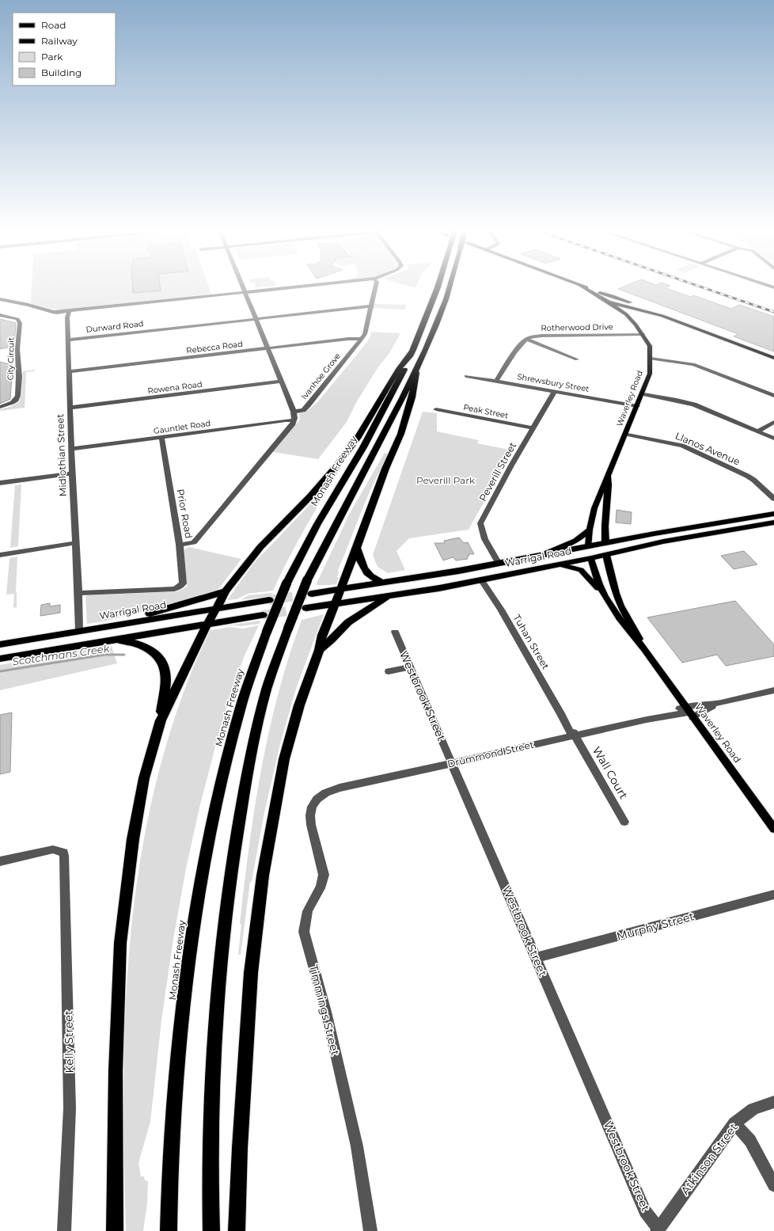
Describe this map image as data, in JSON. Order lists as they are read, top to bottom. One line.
{"streets":{"highway":["Waverley Road","Monash Freeway","Warrigal Road"],"street":["Durward Road","Rotherwood Drive","Rebecca Road","City Circuit","Ivanhoe Grove","Shrewsbury Street","Rowena Road","Peak Street","Gauntlet Road","Llanos Avenue","Midlothian Street","Peverill Street","Prior Road","Tuhan Street","Westbrook Street","Drummond Street","Wall Court","Murphy Street","Timmings Street","Kelly Street","Atkinson Street"]},"crossings":[["Durward Road","Ivanhoe Grove"],["Durward Road","Midlothian Street"],["Rotherwood Drive","Waverley Road"],["Rebecca Road","Ivanhoe Grove"],["Rebecca Road","Midlothian Street"],["Shrewsbury Street","Waverley Road"],["Shrewsbury Street","Peverill Street"],["Rowena Road","Midlothian Street"],["Waverley Road","Llanos Avenue"],["Waverley Road","Warrigal Road"],["Waverley Road","Drummond Street"],["Peak Street","Peverill Street"],["Gauntlet Road","Midlothian Street"],["Gauntlet Road","Prior Road"],["Midlothian Street","Prior Road"],["Midlothian Street","Warrigal Road"],["Peverill Street","Warrigal Road"],["Warrigal Road","Tuhan Street"],["Tuhan Street","Drummond Street"],["Tuhan Street","Wall Court"],["Westbrook Street","Drummond Street"],["Westbrook Street","Murphy Street"],["Westbrook Street","Atkinson Street"],["Drummond Street","Wall Court"],["Drummond Street","Timmings Street"]],"water":["Scotchmans Creek"],"parks":["Peverill Park"],"legend":["Road","Railway","Park","Building"]}
